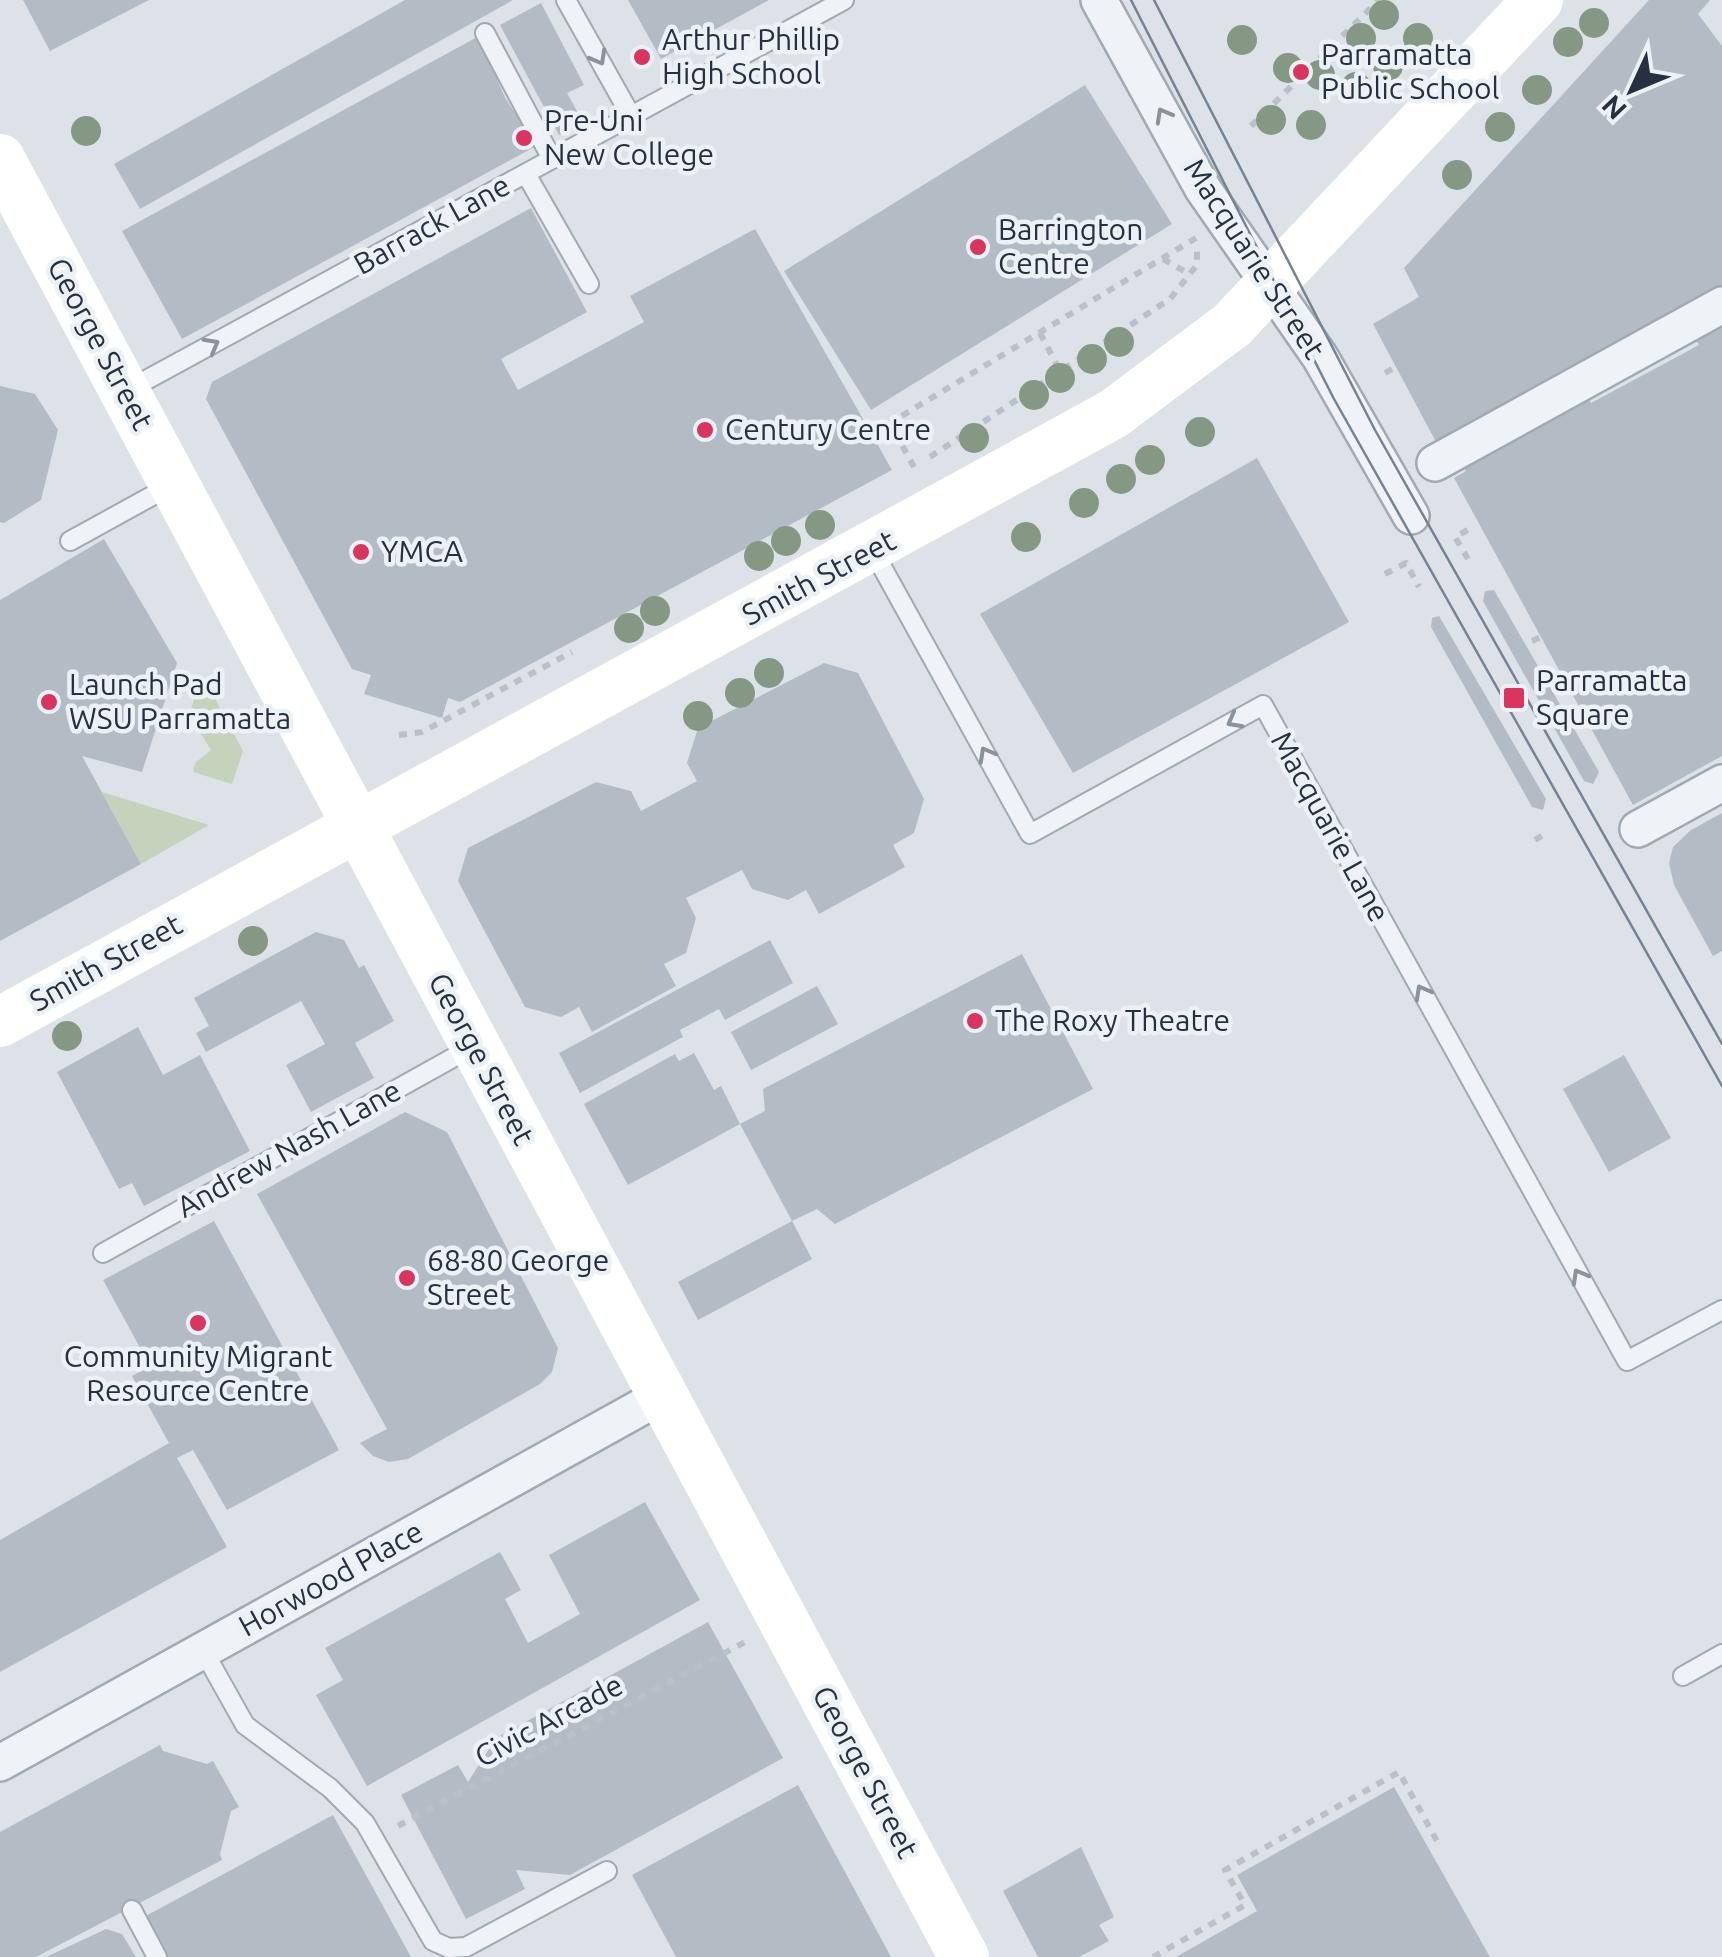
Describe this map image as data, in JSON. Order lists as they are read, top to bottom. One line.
{"streets":{"street":["Macquarie Street","George Street","Smith Street","Horwood Place"],"lane":["Barrack Lane","Macquarie Lane","Andrew Nash Lane"],"path":["Civic Arcade"]},"crossings":[["Barrack Lane","George Street"],["Macquarie Street","Smith Street"],["George Street","Smith Street"],["George Street","Andrew Nash Lane"],["George Street","Horwood Place"],["Smith Street","Macquarie Lane"]],"one_way":["Barrack Lane","Macquarie Street"],"places":{"other":["Arthur Phillip High School","Parramatta Public School","Pre-Uni New College","Barrington Centre","Century Centre","YMCA","Launch Pad WSU Parramatta","The Roxy Theatre","68-80 George Street","Community Migrant Resource Centre"],"transit":["Parramatta Square"]},"north":"bottom left"}
